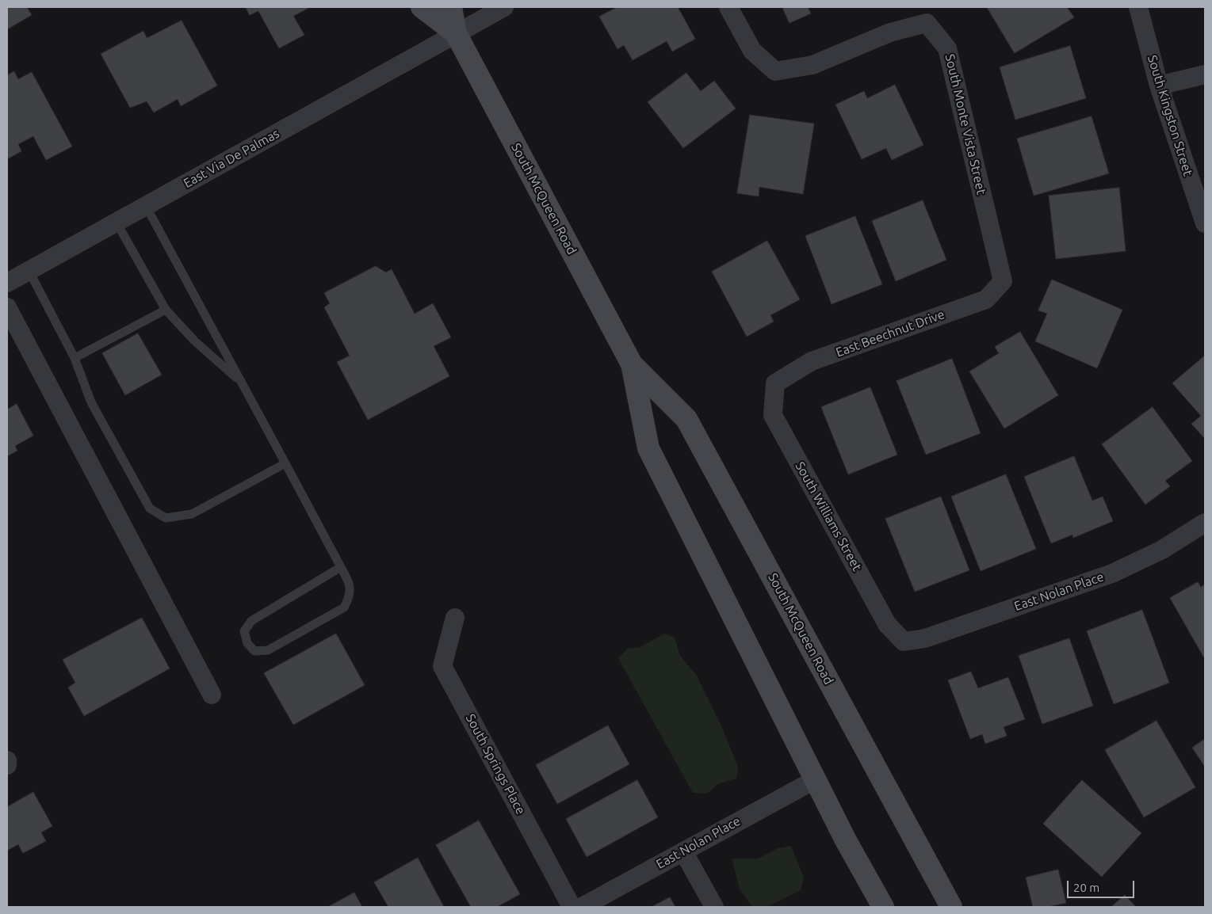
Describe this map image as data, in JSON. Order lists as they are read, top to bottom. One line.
{"streets":{"main road":["South McQueen Road"],"street":["South Kingston Street","South Monte Vista Street","East Via De Palmas","East Beechnut Drive","South Williams Street","East Nolan Place","South Springs Place"]},"crossings":[["South Monte Vista Street","East Beechnut Drive"],["East Via De Palmas","South McQueen Road"],["South McQueen Road","East Nolan Place"],["East Beechnut Drive","South Williams Street"],["South Williams Street","East Nolan Place"]],"scale_bar":"20 m"}
